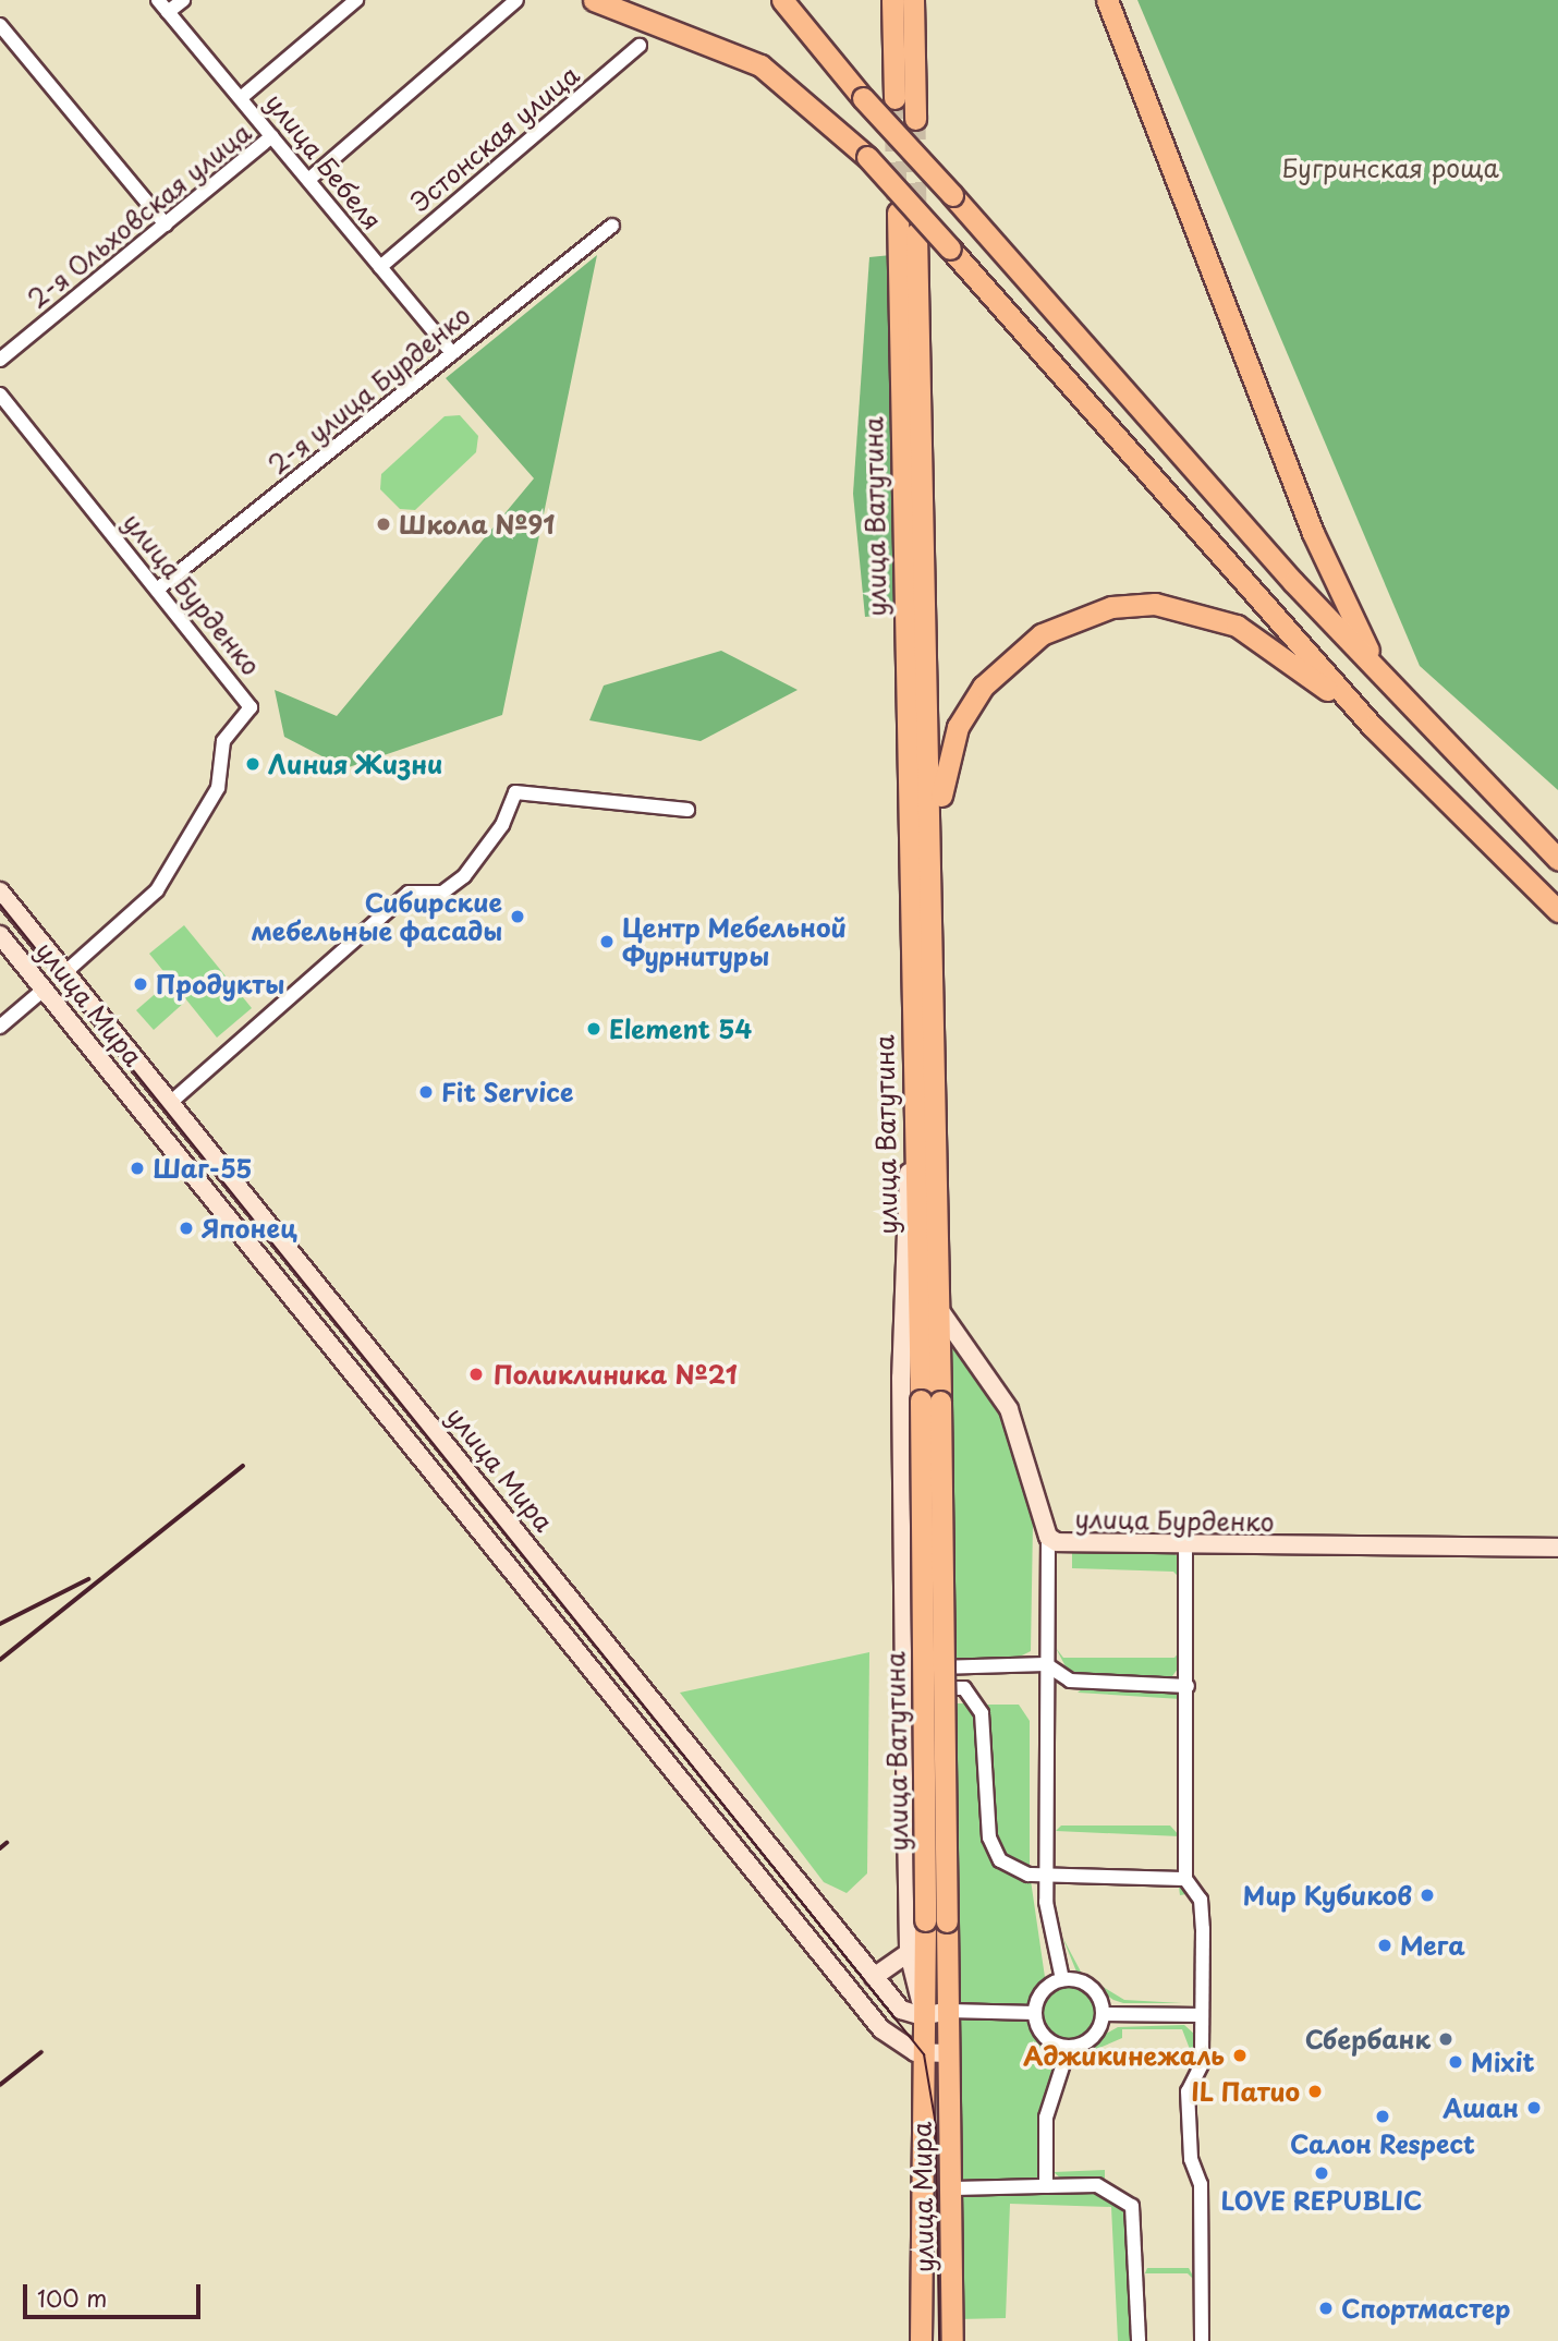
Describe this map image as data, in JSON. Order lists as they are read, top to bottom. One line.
{"streets":{"main road":["улица Ватутина","улица Мира"],"street":["Эстонская улица","улица Бебеля","2-я Ольховская улица","2-я улица Бурденко","улица Бурденко"]},"crossings":[["Эстонская улица","улица Бебеля"],["улица Бебеля","2-я Ольховская улица"],["улица Бебеля","2-я улица Бурденко"],["2-я улица Бурденко","улица Бурденко"],["улица Ватутина","улица Бурденко"],["улица Ватутина","улица Мира"],["улица Бурденко","улица Мира"]],"parks":["Бугринская роща"],"places":["Школа №91","Линия Жизни","Сибирские мебельные фасады","Центр Мебельной Фурнитуры","Продукты","Element 54","Fit Service","Шаг-55","Японец","Поликлиника №21","Мир Кубиков","Мега","Сбербанк","Аджикинежаль","Mixit","IL Патио","Ашан","Салон Respect","LOVE REPUBLIC","Спортмастер"],"scale_bar":"100 m"}
